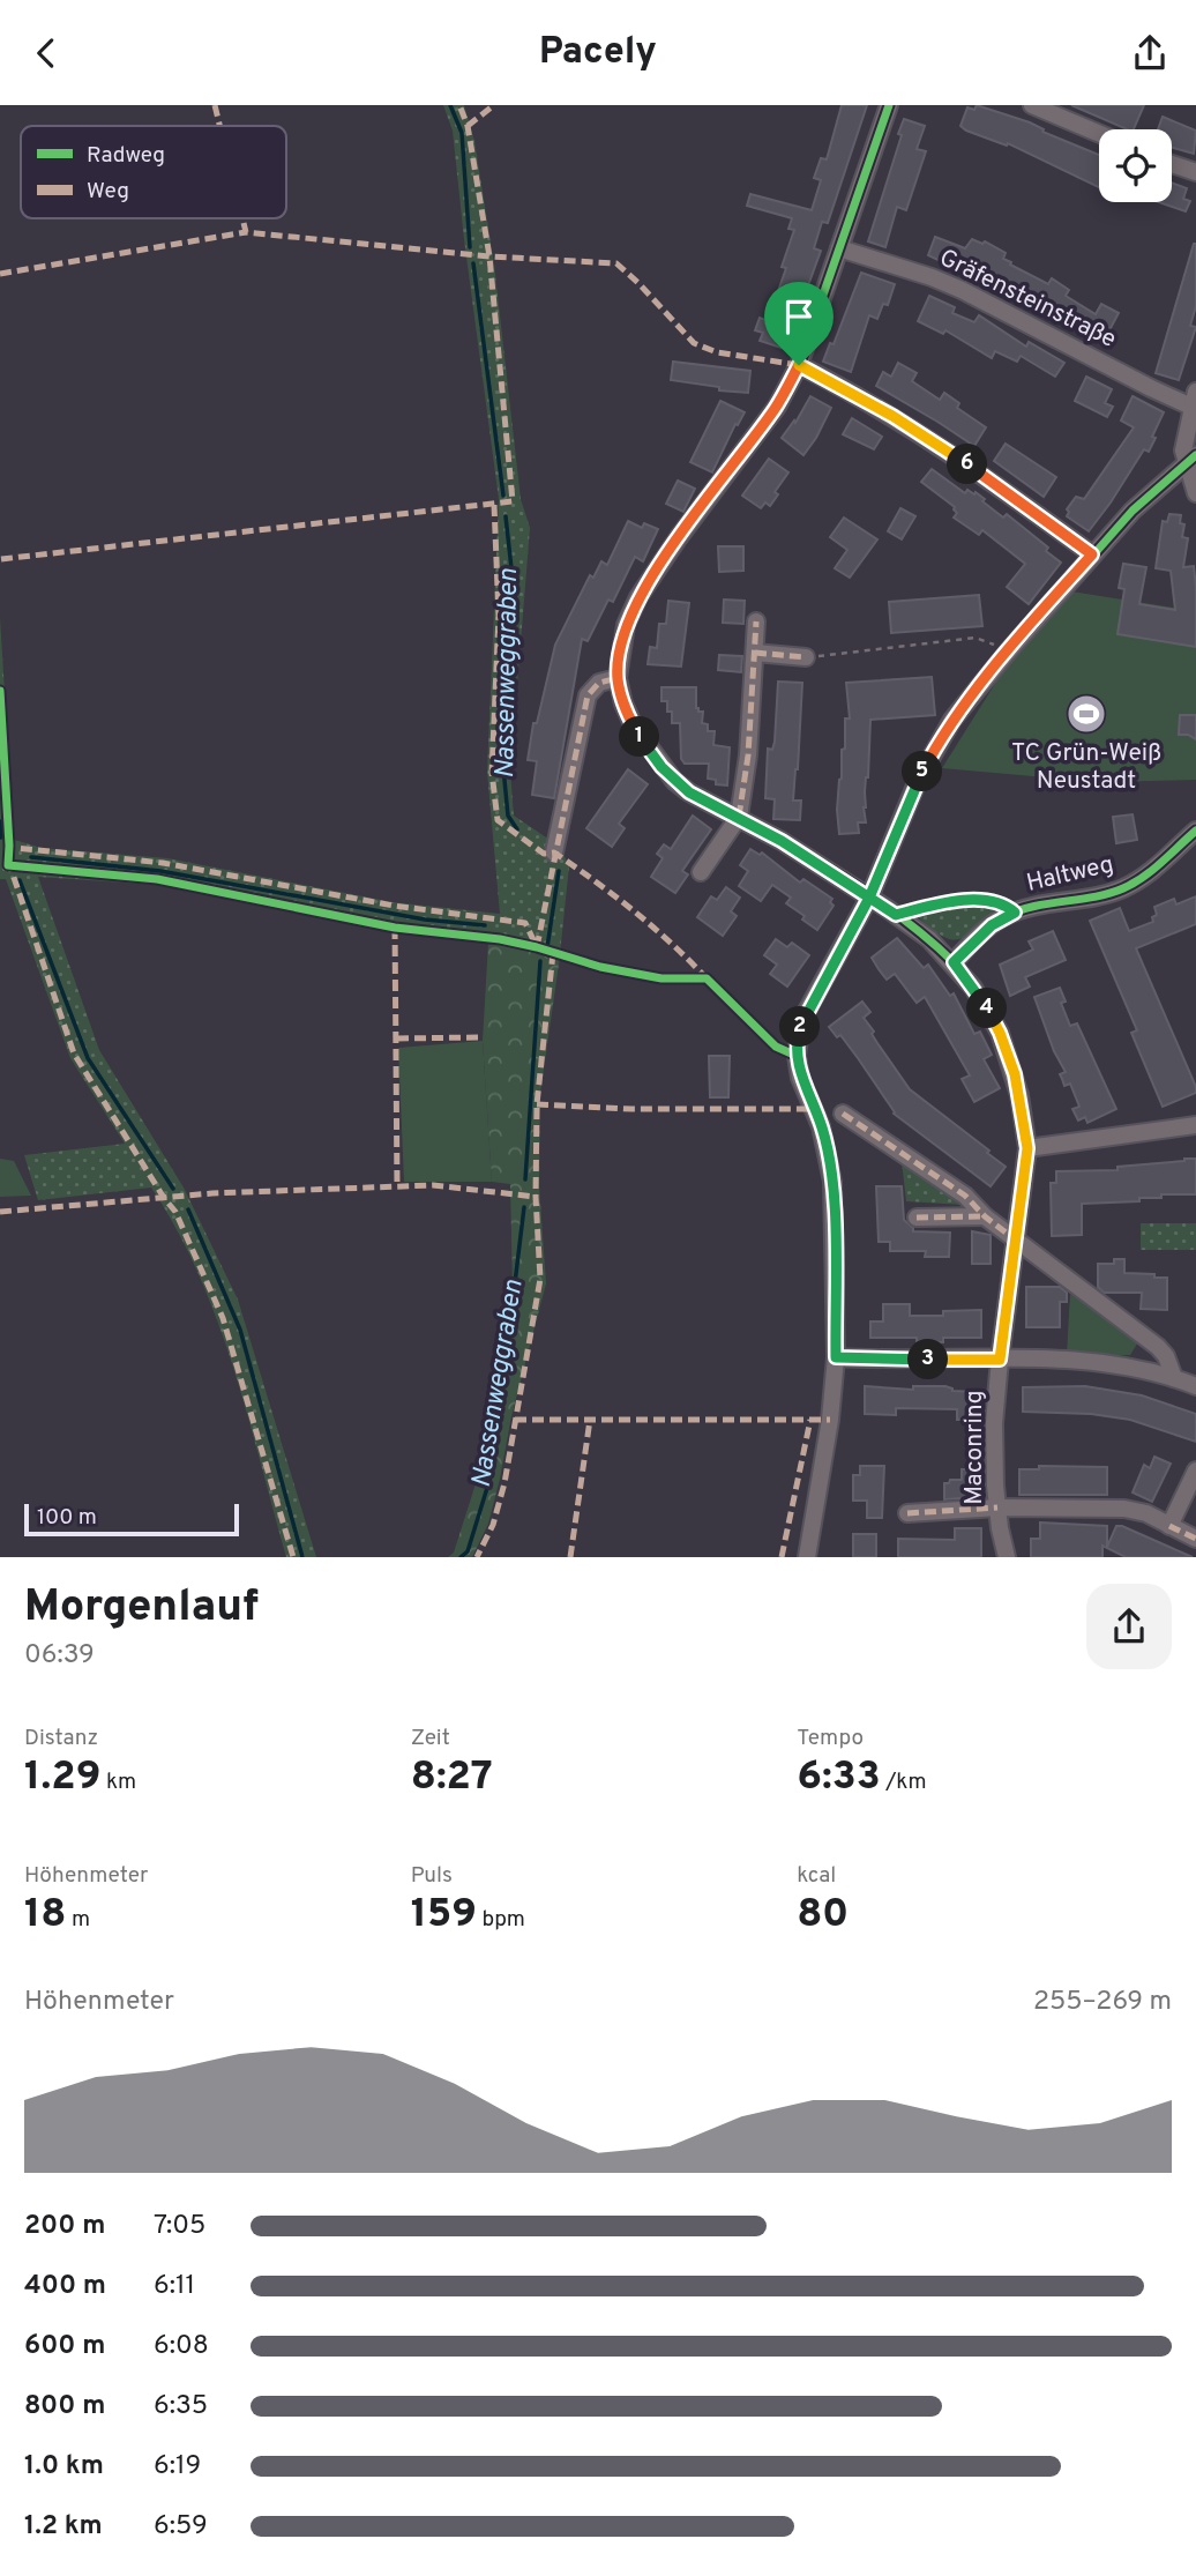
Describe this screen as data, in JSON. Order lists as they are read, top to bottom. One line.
{"streets":{"street":["Gräfensteinstraße","Haltweg","Maconring"]},"crossings":[["Haltweg","Maconring"]],"water":["Nassenweggraben"],"places":{"sports":["TC Grün-Weiß Neustadt"]},"legend":["Radweg","Weg"],"scale_bar":"100 m","page":{"header":"Pacely","pins":["6","1","5","4","2","3"],"scale":"100 m","heading":["Morgenlauf","06:39"],"stats":[["Distanz","1.29 km"],["Zeit","8:27"],["Tempo","6:33 /km"],["Höhenmeter","18 m"],["Puls","159 bpm"],["kcal","80"]],"chart":["Höhenmeter","255–269 m"],"list":[{"name":"200 m","note":"7:05"},{"name":"400 m","note":"6:11"},{"name":"600 m","note":"6:08"},{"name":"800 m","note":"6:35"},{"name":"1.0 km","note":"6:19"},{"name":"1.2 km","note":"6:59"}]}}
